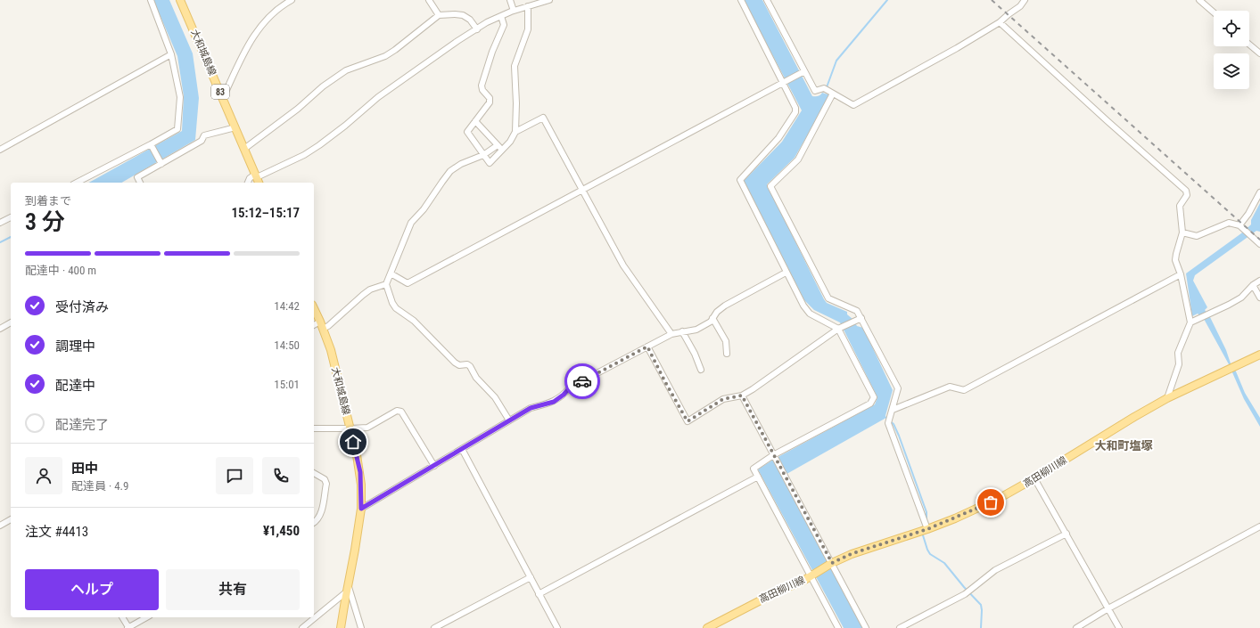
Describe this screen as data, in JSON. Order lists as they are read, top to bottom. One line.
{"streets":{"main road":["大和城島線","83","高田柳川線"]},"districts":["大和町塩塚"],"page":{"heading":["3 分","到着まで","15:12–15:17"],"panel":["田中","配達員 · 4.9","注文 #4413","¥1,450"],"bar":"配達中 · 400 m","list":[["受付済み","14:42"],["調理中","14:50"],["配達中","15:01"],"配達完了"],"buttons":["ヘルプ","共有"]}}
